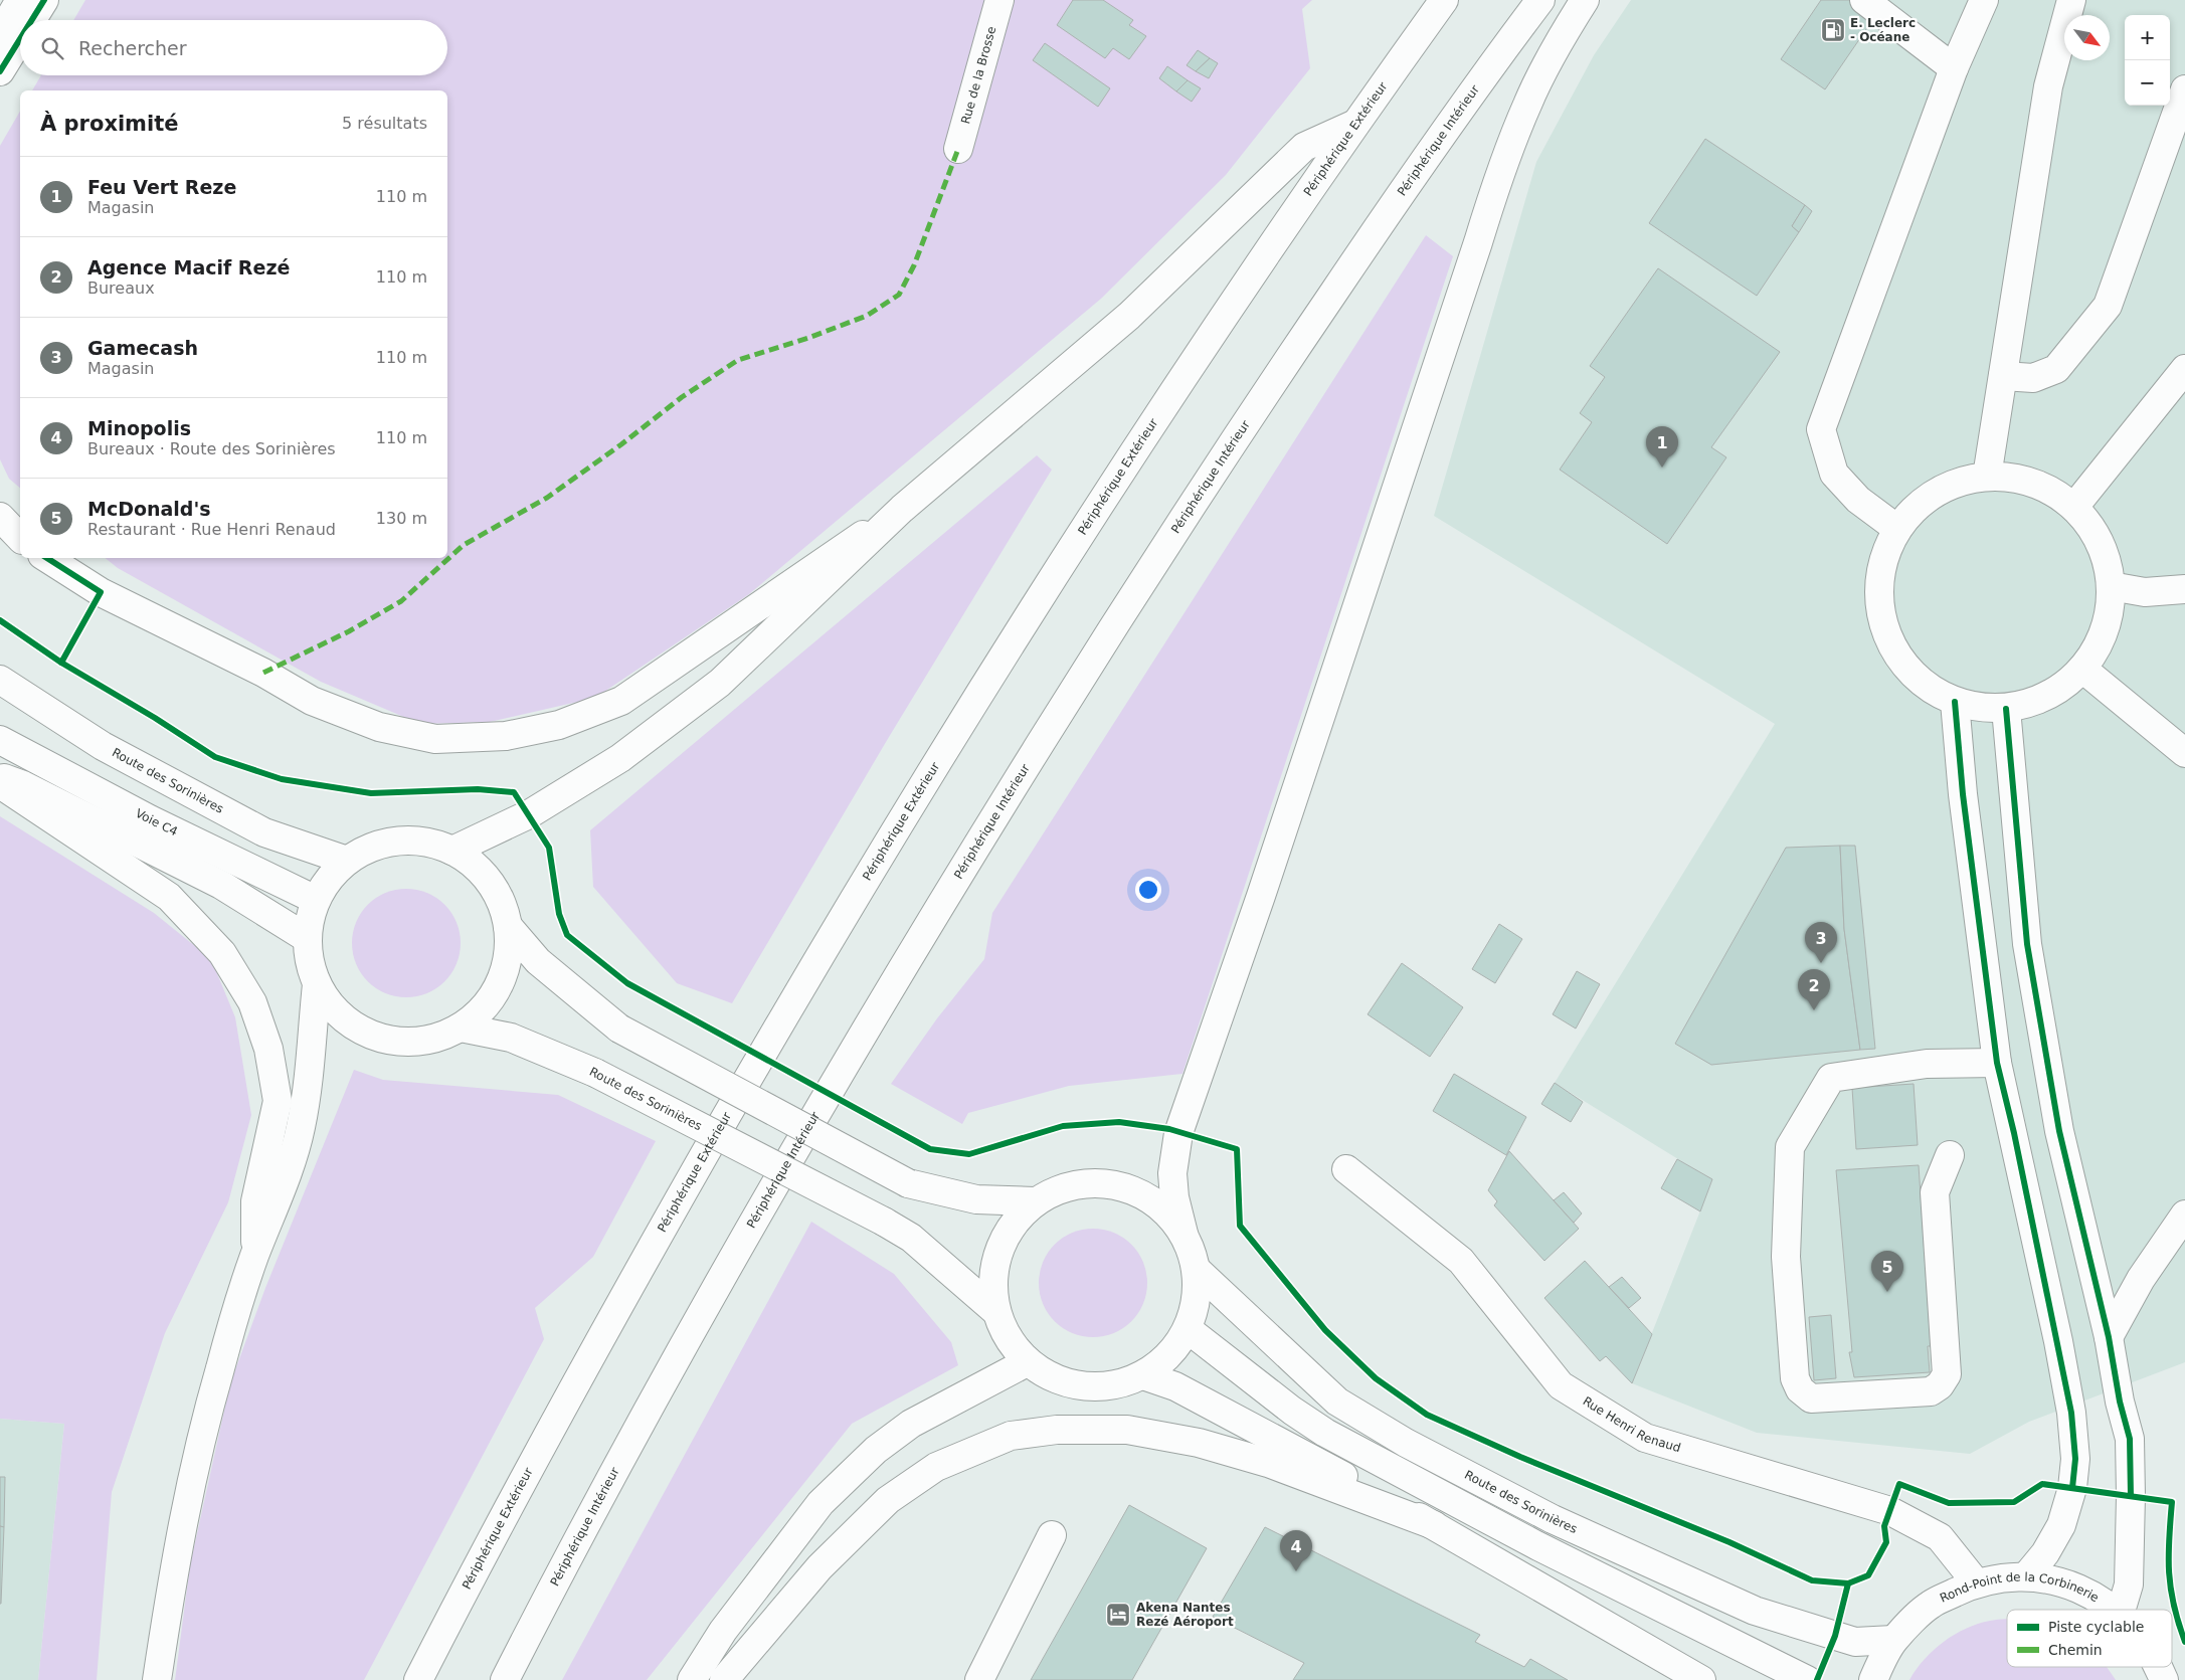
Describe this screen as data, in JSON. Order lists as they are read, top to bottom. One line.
{"streets":{"main road":["Rue de la Brosse","Périphérique Extérieur","Périphérique Intérieur","Route des Sorinières","Voie C4","Rue Henri Renaud","Rond-Point de la Corbinerie"]},"crossings":[["Route des Sorinières","Rond-Point de la Corbinerie"],["Rue Henri Renaud","Rond-Point de la Corbinerie"]],"places":{"fuel station":["E. Leclerc - Océane"],"hotel":["Akena Nantes Rezé Aéroport"]},"legend":["Piste cyclable","Chemin"],"north":"bottom right","page":{"map_buttons":["+","−"],"search":"Rechercher","heading":["À proximité","5 résultats"],"list":[{"mark":"1","name":"Feu Vert Reze","note":"Magasin","value":"110 m"},{"mark":"2","name":"Agence Macif Rezé","note":"Bureaux","value":"110 m"},{"mark":"3","name":"Gamecash","note":"Magasin","value":"110 m"},{"mark":"4","name":"Minopolis","note":"Bureaux · Route des Sorinières","value":"110 m"},{"mark":"5","name":"McDonald's","note":"Restaurant · Rue Henri Renaud","value":"130 m"}],"pins":["1","3","2","5","4"]}}
